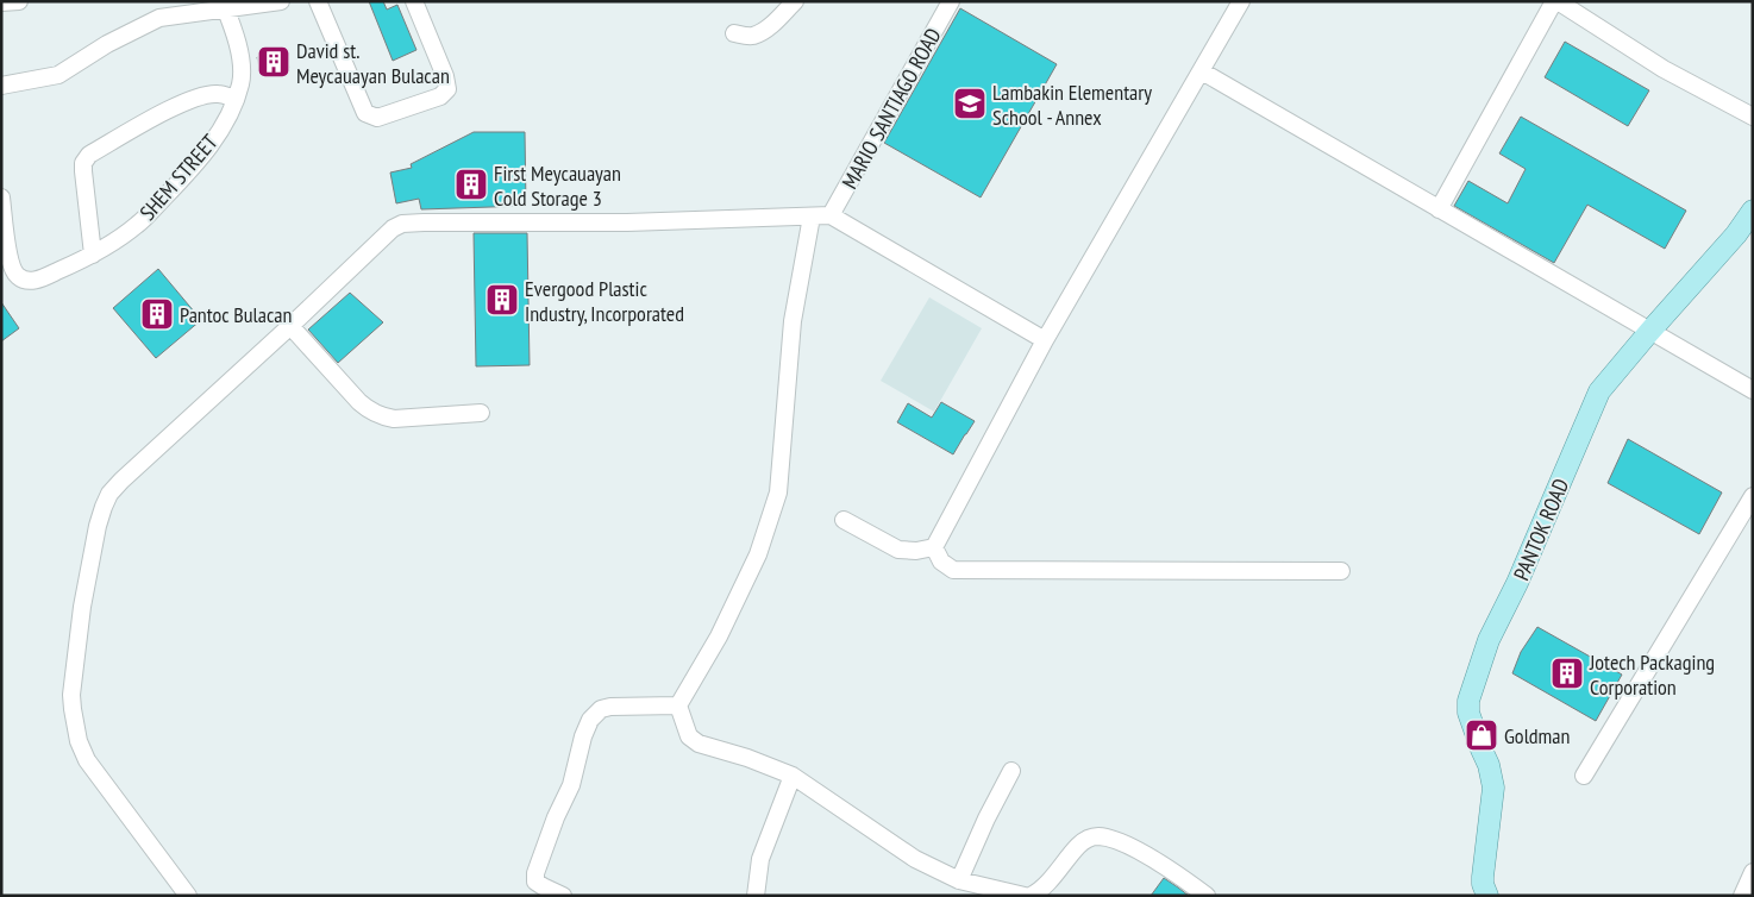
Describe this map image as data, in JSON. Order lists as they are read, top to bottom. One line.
{"streets":{"main road":["PANTOK ROAD"],"street":["MARIO SANTIAGO ROAD","SHEM STREET"]},"places":{"building":["David st. Meycauayan Bulacan","First Meycauayan Cold Storage 3","Evergood Plastic Industry, Incorporated","Pantoc Bulacan","Jotech Packaging Corporation"],"school or university":["Lambakin Elementary School - Annex"],"shop":["Goldman"]}}
